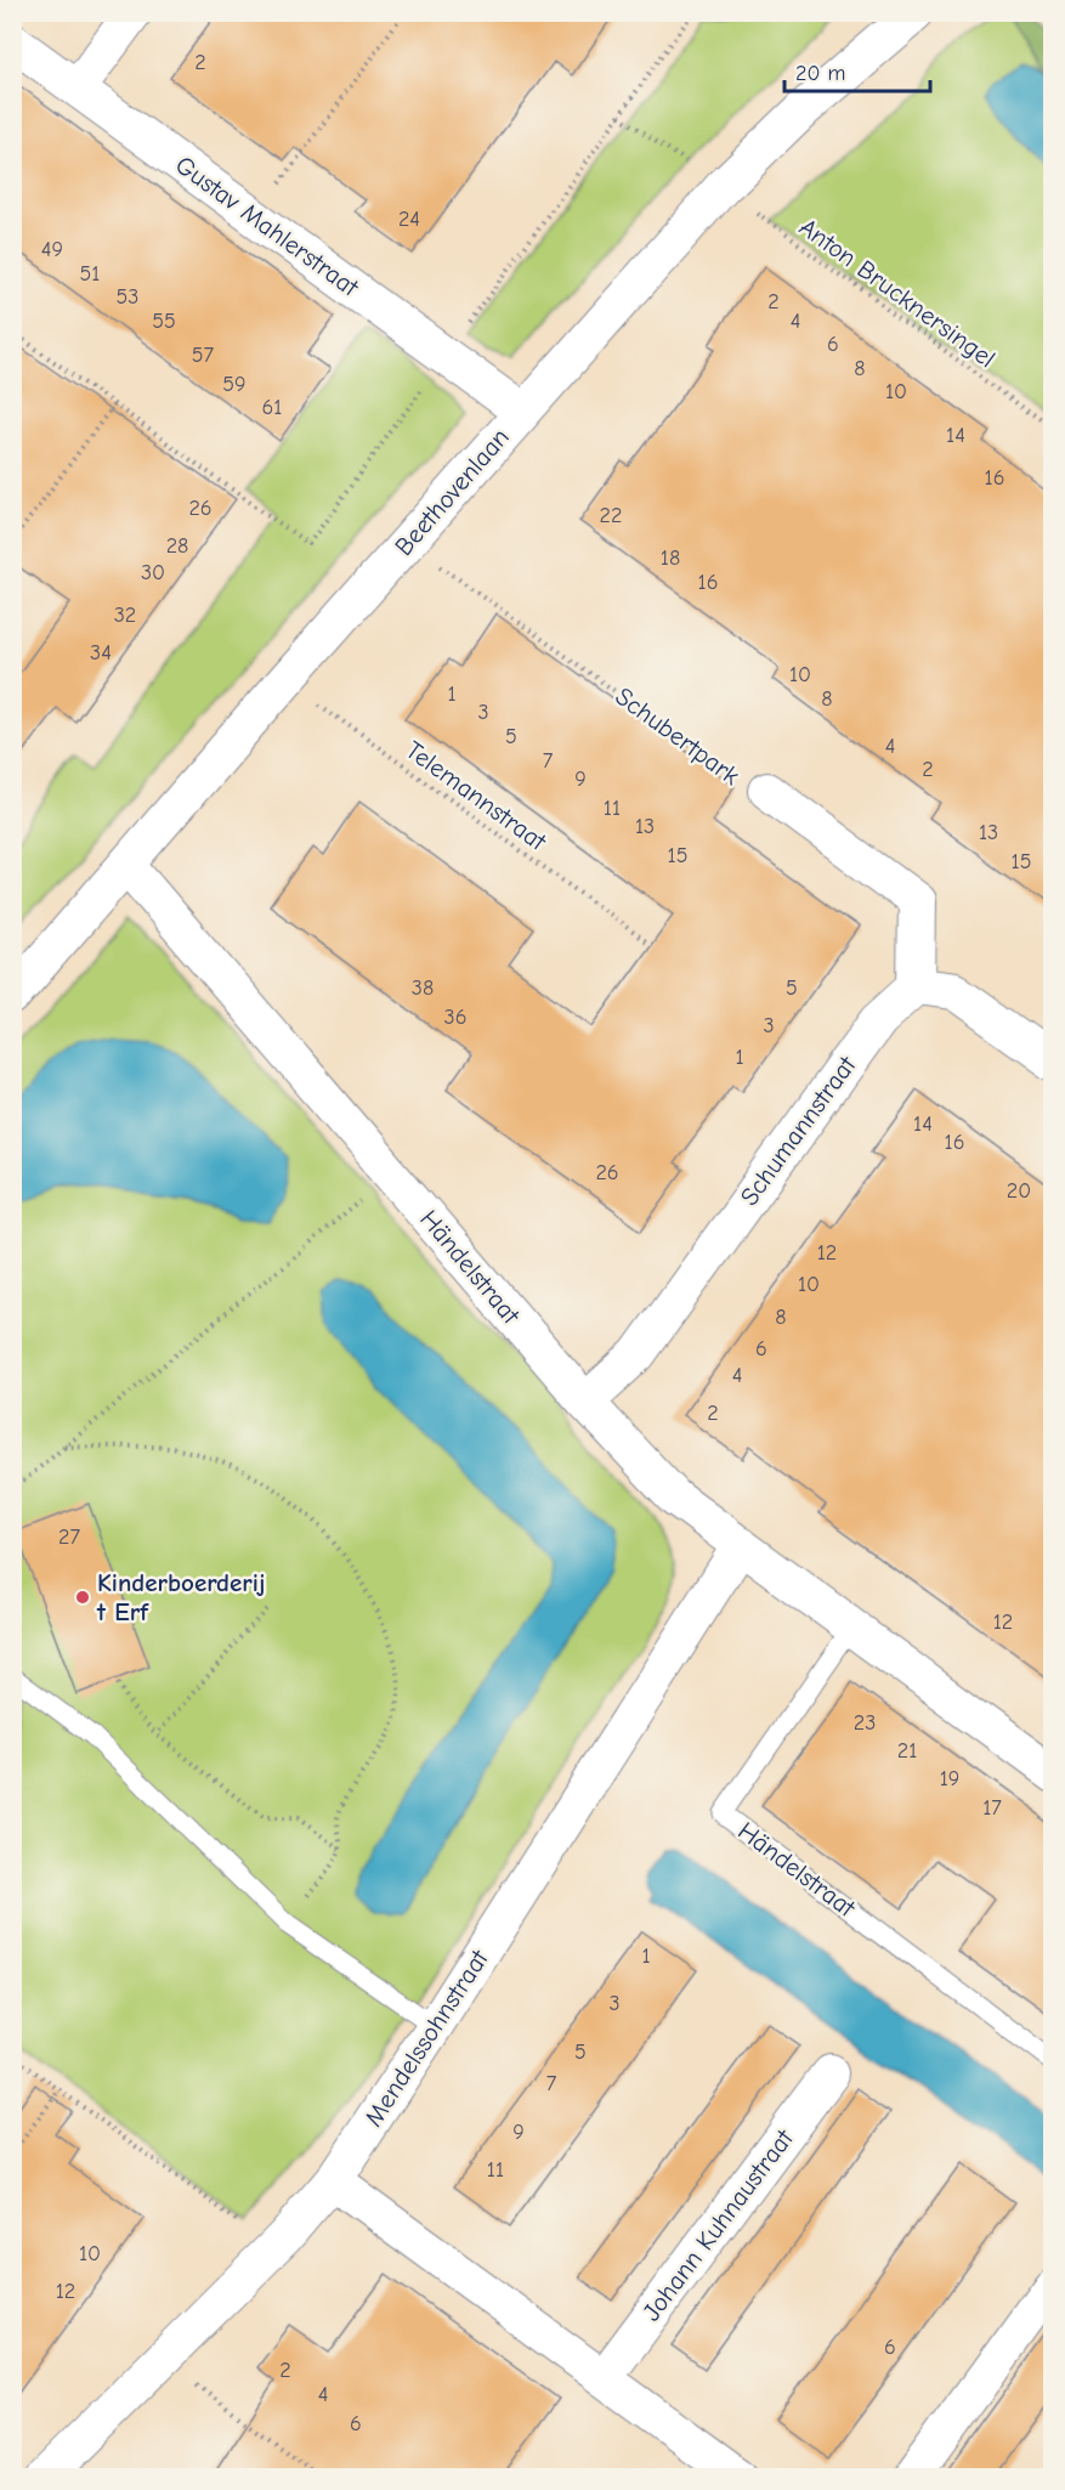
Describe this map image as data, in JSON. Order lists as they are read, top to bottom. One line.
{"streets":{"street":["Gustav Mahlerstraat","Beethovenlaan","Schubertpark","Schumannstraat","Händelstraat","Mendelssohnstraat","Johann Kuhnaustraat"],"path":["Anton Brucknersingel","Telemannstraat"]},"crossings":[["Gustav Mahlerstraat","Beethovenlaan"],["Anton Brucknersingel","Beethovenlaan"],["Beethovenlaan","Schubertpark"],["Beethovenlaan","Telemannstraat"],["Beethovenlaan","Händelstraat"],["Schubertpark","Schumannstraat"],["Schumannstraat","Händelstraat"],["Händelstraat","Mendelssohnstraat"]],"places":["Kinderboerderij t Erf"],"house_numbers":["2","24","49","51","53","2","55","4","6","57","8","59","10","61","14","16","26","22","28","18","30","16","32","34","10","1","8","3","5","4","7","2","9","11","13","13","15","15","38","5","36","3","1","14","16","26","20","12","10","8","6","4","2","27","12","23","21","19","17","1","3","5","7","9","11","10","12","6","2","4","6"],"scale_bar":"20 m"}
